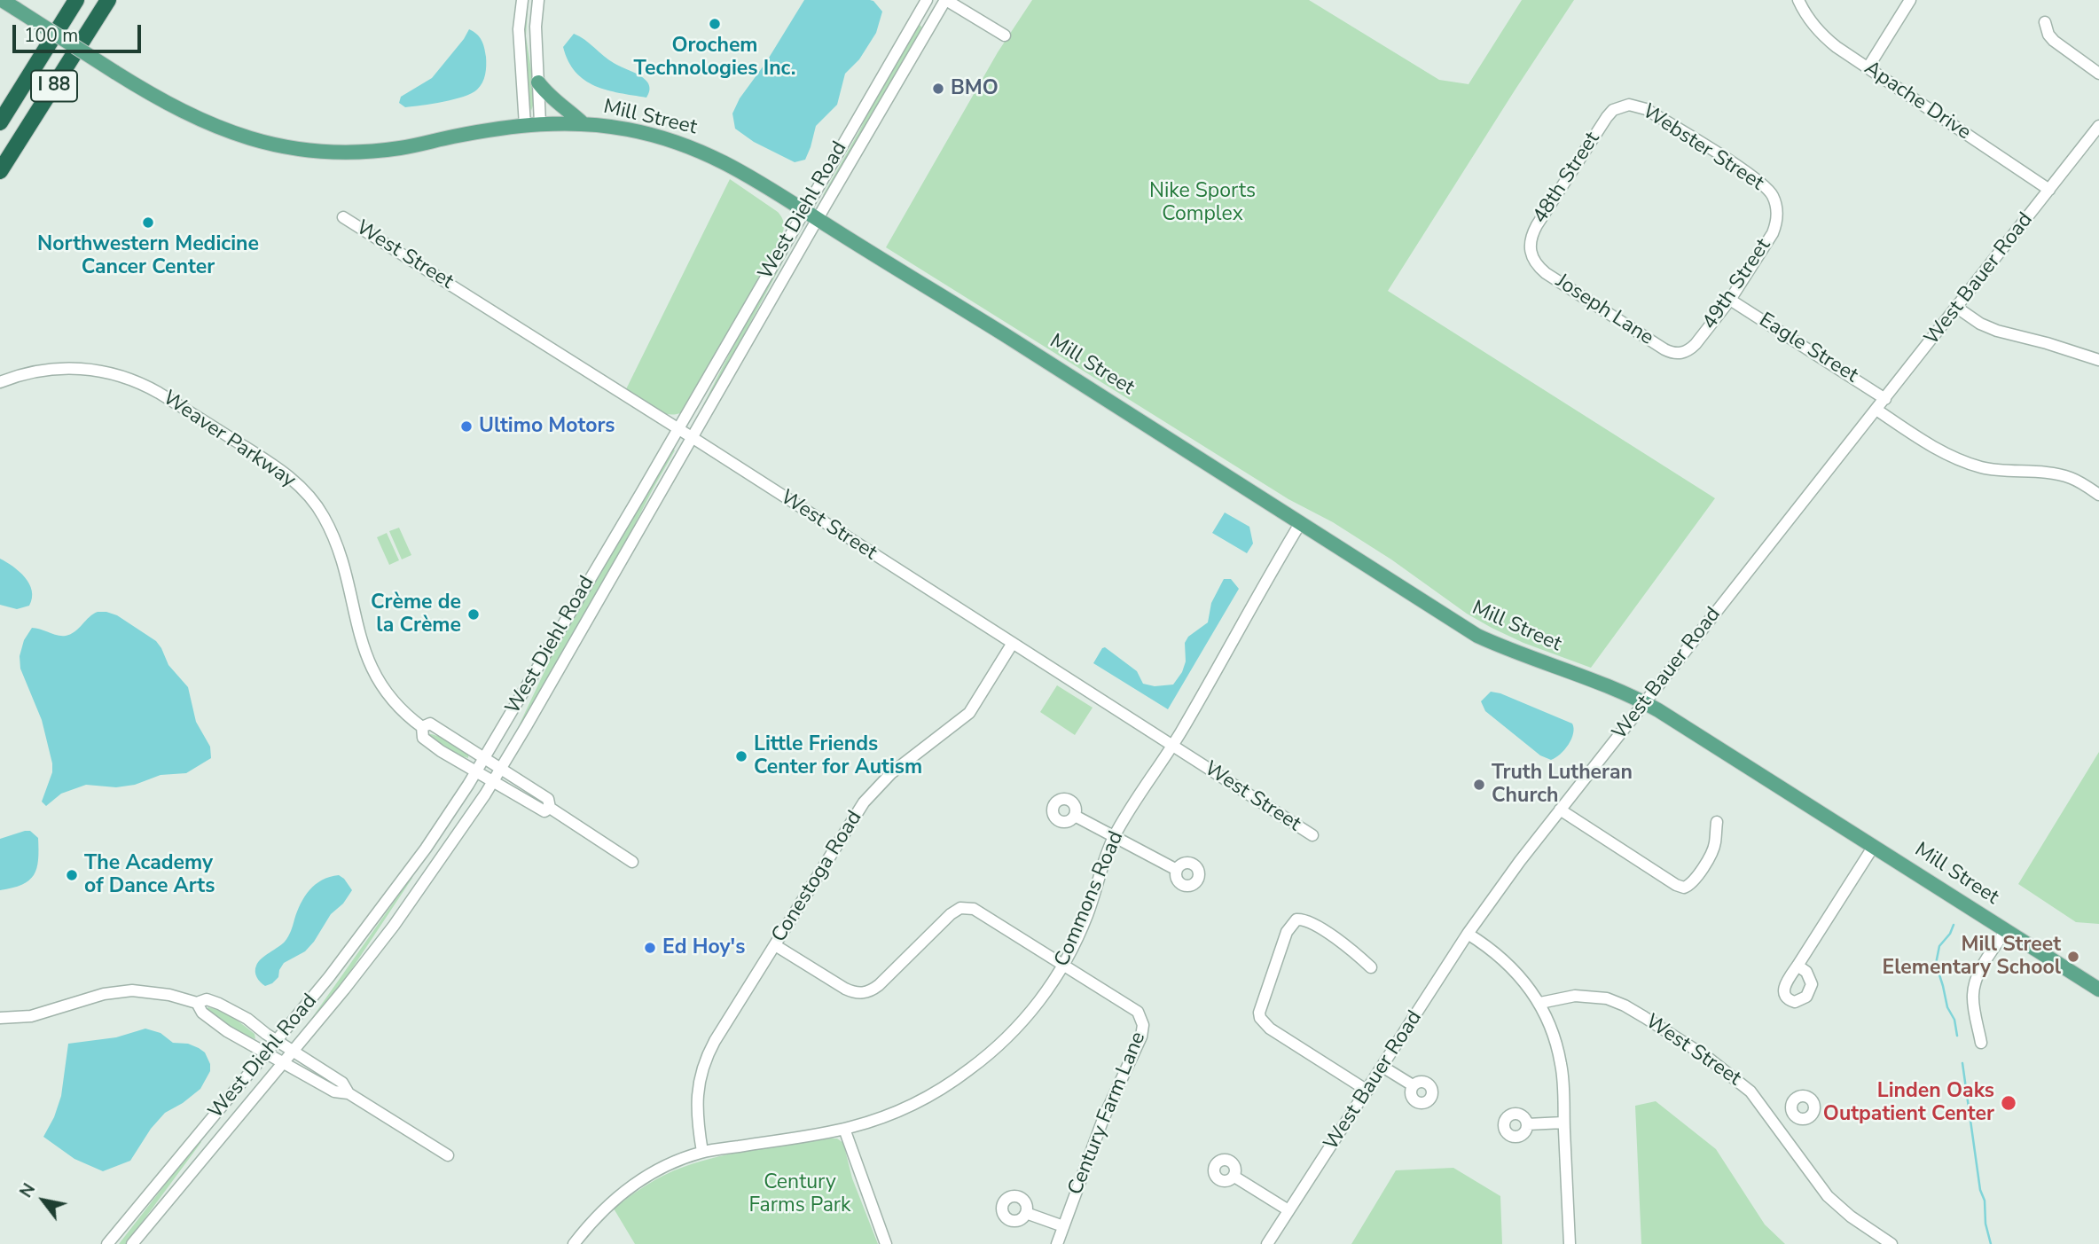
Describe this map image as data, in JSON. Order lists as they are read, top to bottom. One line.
{"streets":{"highway":["I 88"],"main road":["Mill Street"],"street":["Apache Drive","Webster Street","48th Street","West Diehl Road","West Street","West Bauer Road","49th Street","Joseph Lane","Eagle Street","Weaver Parkway","Conestoga Road","Commons Road","Century Farm Lane"]},"crossings":[["Apache Drive","West Bauer Road"],["Mill Street","West Diehl Road"],["Mill Street","West Bauer Road"],["Mill Street","Commons Road"],["Webster Street","48th Street"],["Webster Street","49th Street"],["48th Street","Joseph Lane"],["West Diehl Road","West Street"],["West Diehl Road","Weaver Parkway"],["West Street","Conestoga Road"],["West Street","Commons Road"],["West Bauer Road","Eagle Street"],["49th Street","Joseph Lane"],["49th Street","Eagle Street"],["Conestoga Road","Commons Road"],["Conestoga Road","Century Farm Lane"],["Commons Road","Century Farm Lane"]],"parks":["Nike Sports Complex","Century Farms Park"],"places":["Orochem Technologies Inc.","BMO","Northwestern Medicine Cancer Center","Ultimo Motors","Crème de la Crème","Little Friends Center for Autism","Truth Lutheran Church","The Academy of Dance Arts","Ed Hoy's","Mill Street Elementary School","Linden Oaks Outpatient Center"],"scale_bar":"100 m","north":"top left"}
